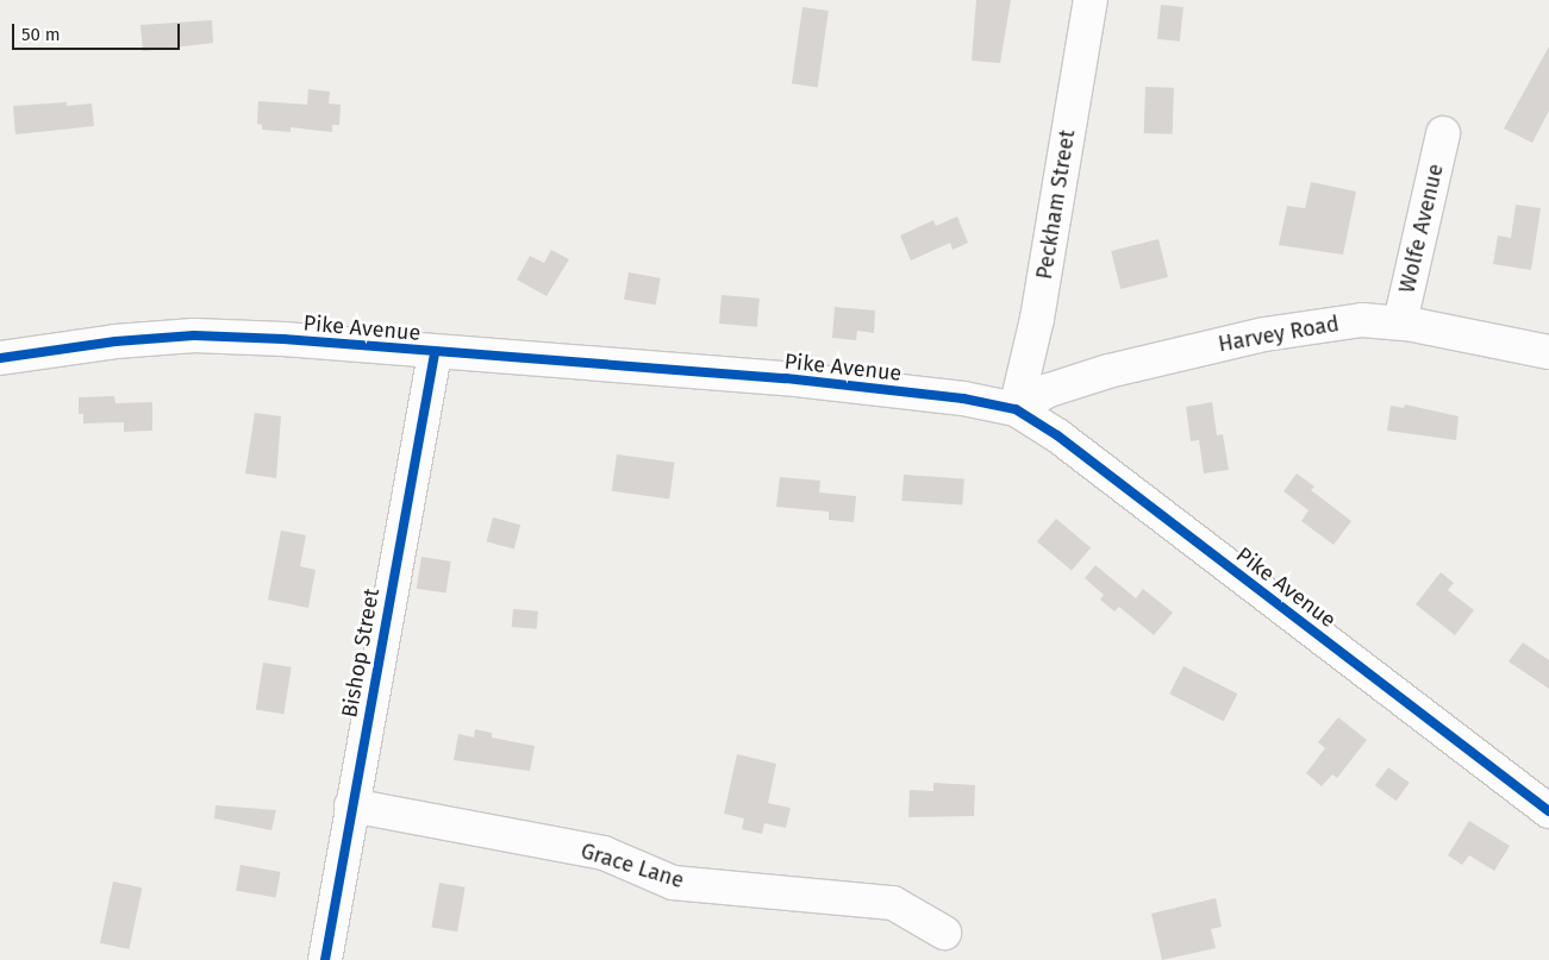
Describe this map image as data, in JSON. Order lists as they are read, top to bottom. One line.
{"streets":{"street":["Peckham Street","Wolfe Avenue","Pike Avenue","Harvey Road","Bishop Street","Grace Lane"]},"crossings":[["Peckham Street","Pike Avenue"],["Peckham Street","Harvey Road"],["Wolfe Avenue","Harvey Road"],["Pike Avenue","Harvey Road"],["Pike Avenue","Bishop Street"],["Bishop Street","Grace Lane"]],"scale_bar":"50 m"}
